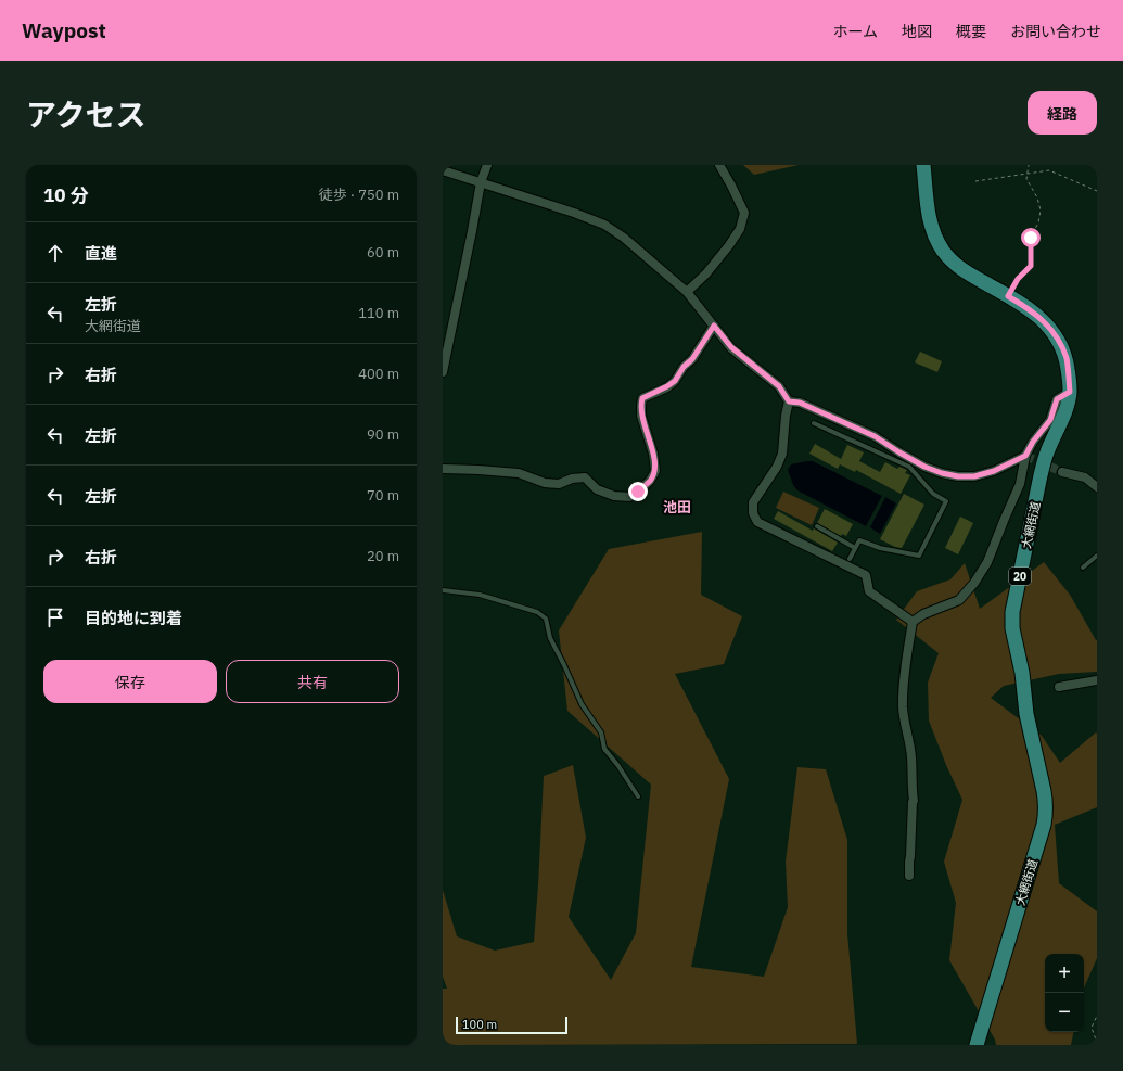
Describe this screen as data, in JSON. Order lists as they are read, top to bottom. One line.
{"streets":{"main road":["大網街道","20"]},"districts":["池田"],"scale_bar":"100 m","page":{"header":"Waypost","nav":["ホーム","地図","概要","お問い合わせ"],"title":"アクセス","buttons":["経路",["保存","共有"]],"heading":["10 分","徒歩 · 750 m"],"list":[["直進","60 m"],["左折","大網街道","110 m"],["右折","400 m"],["左折","90 m"],["左折","70 m"],["右折","20 m"],"目的地に到着"],"map_buttons":["+","−"],"scale":"100 m"}}
